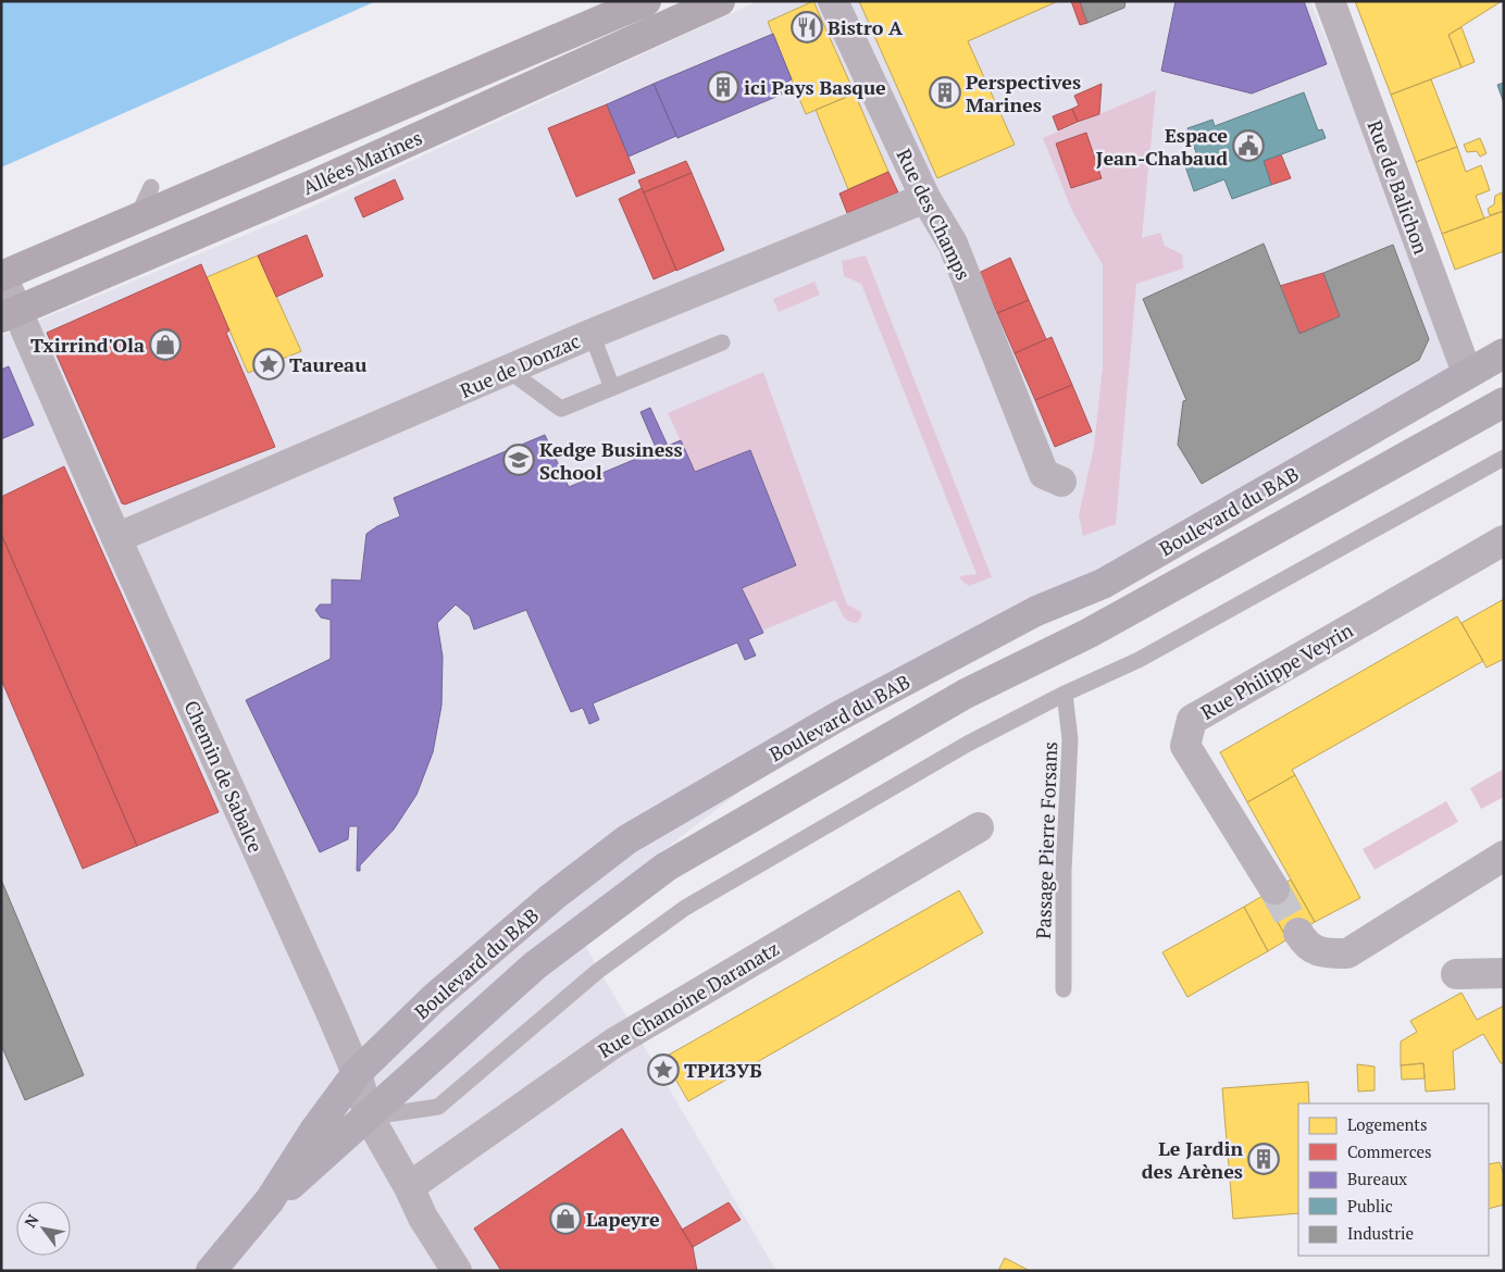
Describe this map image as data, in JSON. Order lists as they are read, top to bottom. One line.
{"streets":{"main road":["Allées Marines","Boulevard du BAB"],"street":["Rue de Balichon","Rue des Champs","Rue de Donzac","Rue Philippe Veyrin","Chemin de Sabalce","Rue Chanoine Daranatz"],"lane":["Passage Pierre Forsans"]},"crossings":[["Allées Marines","Chemin de Sabalce"],["Rue de Balichon","Boulevard du BAB"],["Rue des Champs","Rue de Donzac"],["Rue de Donzac","Chemin de Sabalce"],["Boulevard du BAB","Chemin de Sabalce"],["Chemin de Sabalce","Rue Chanoine Daranatz"]],"places":{"restaurant":["Bistro A"],"building":["ici Pays Basque","Perspectives Marines","Le Jardin des Arènes"],"public building":["Espace Jean-Chabaud"],"shop":["Txirrind'Ola","Lapeyre"],"place":["Taureau","ТРИЗУБ"],"school or university":["Kedge Business School"]},"legend":["Logements","Commerces","Bureaux","Public","Industrie"],"north":"top left"}
